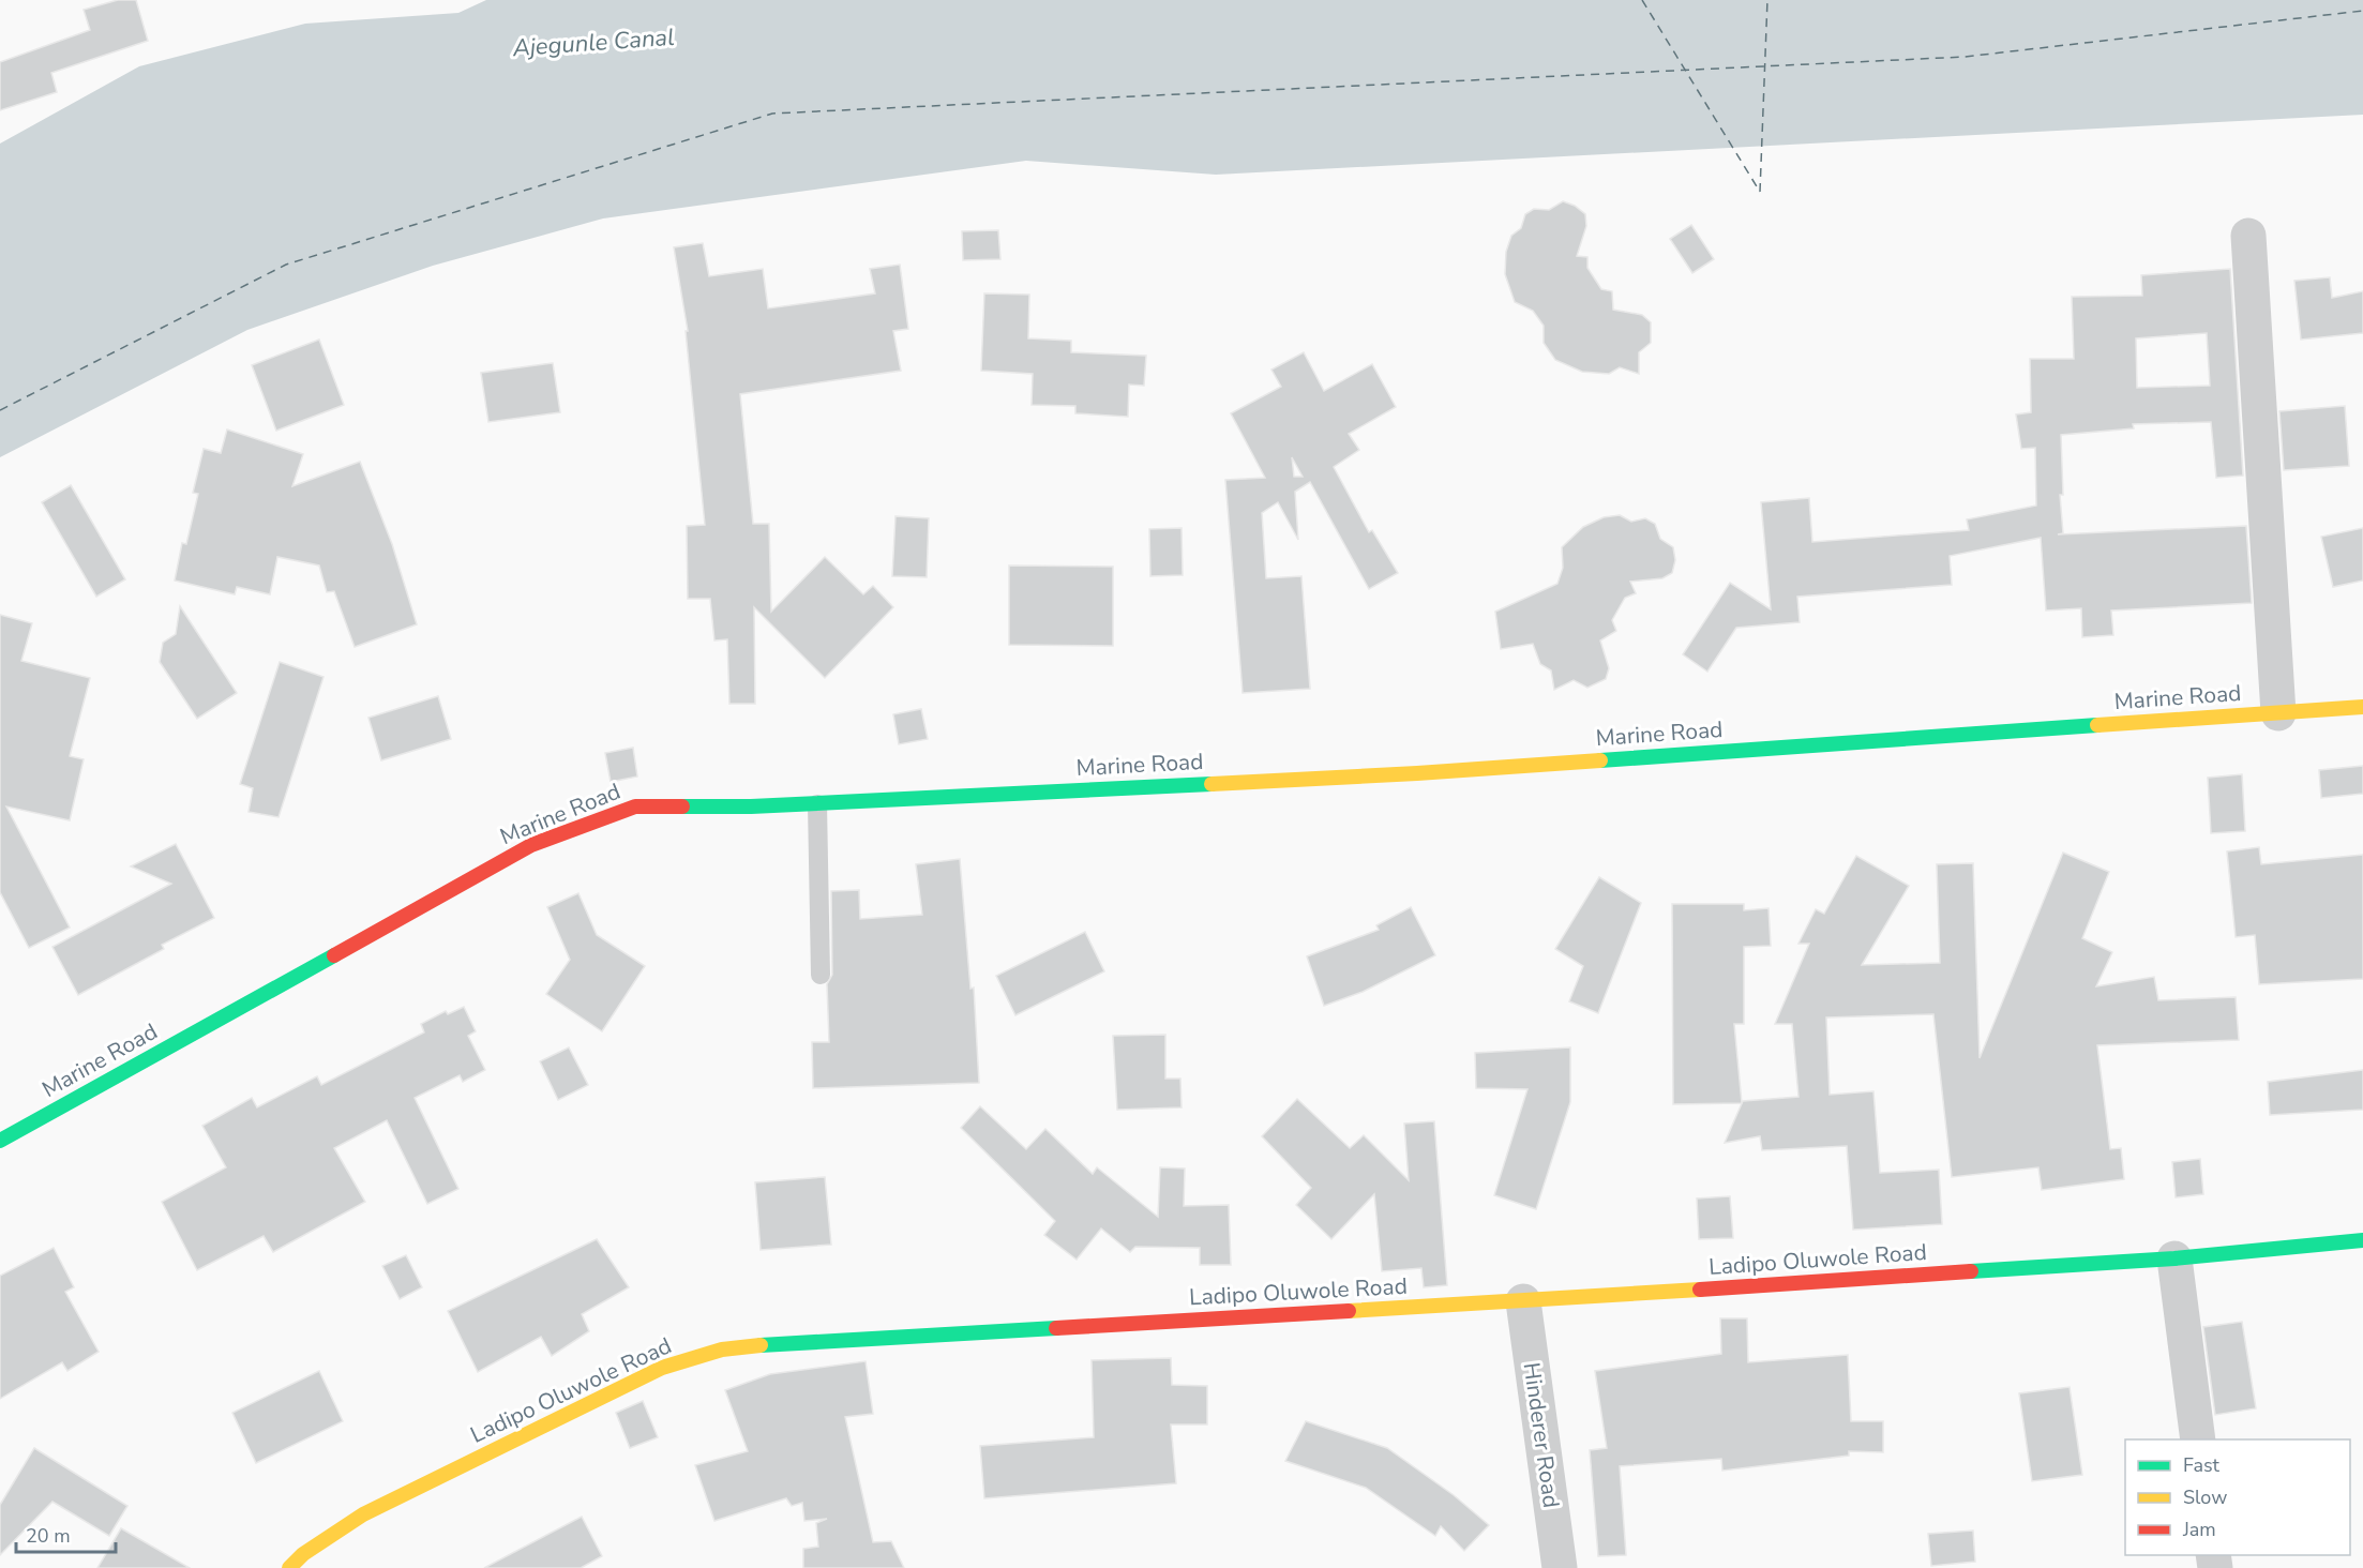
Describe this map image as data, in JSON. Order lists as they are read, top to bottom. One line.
{"streets":{"street":["Marine Road","Ladipo Oluwole Road","Hinderer Road"]},"crossings":[["Ladipo Oluwole Road","Hinderer Road"]],"water":["Ajegunle Canal"],"legend":["Fast","Slow","Jam"],"scale_bar":"20 m"}
